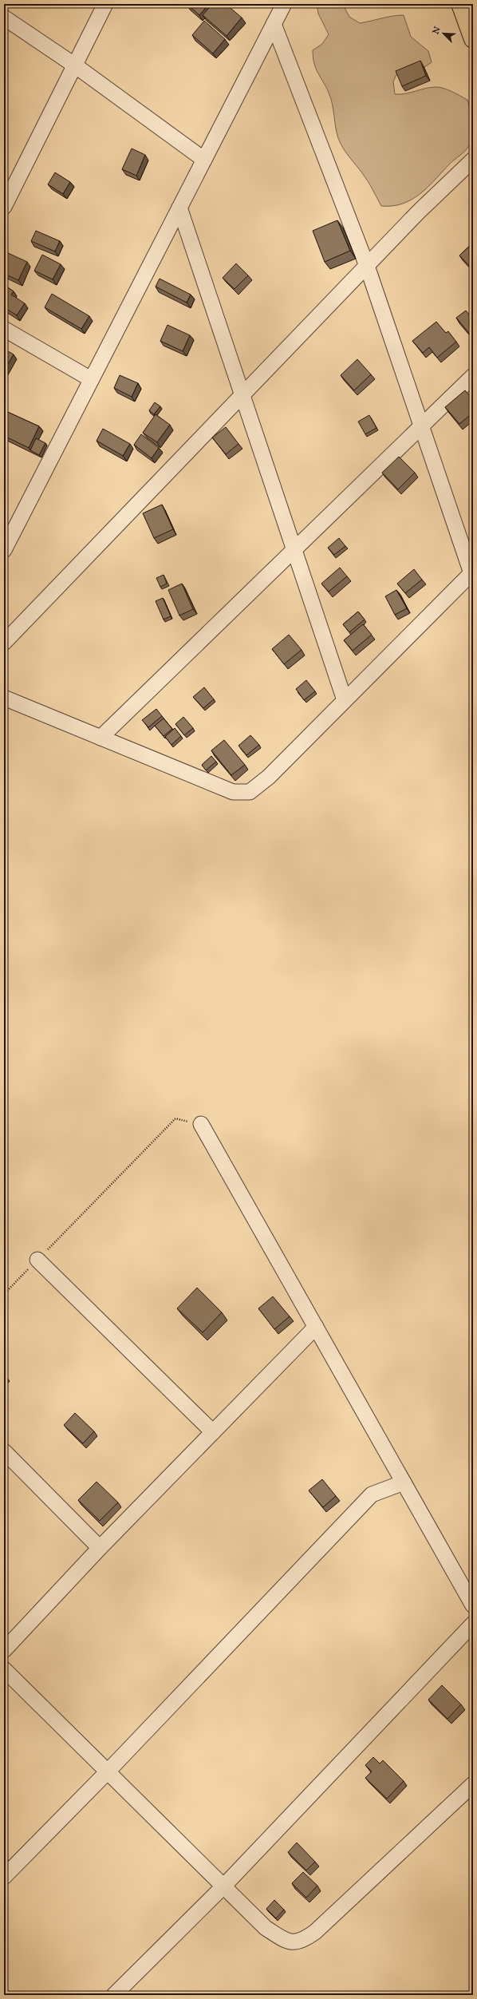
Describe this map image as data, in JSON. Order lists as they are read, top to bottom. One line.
{"north":"top left"}
